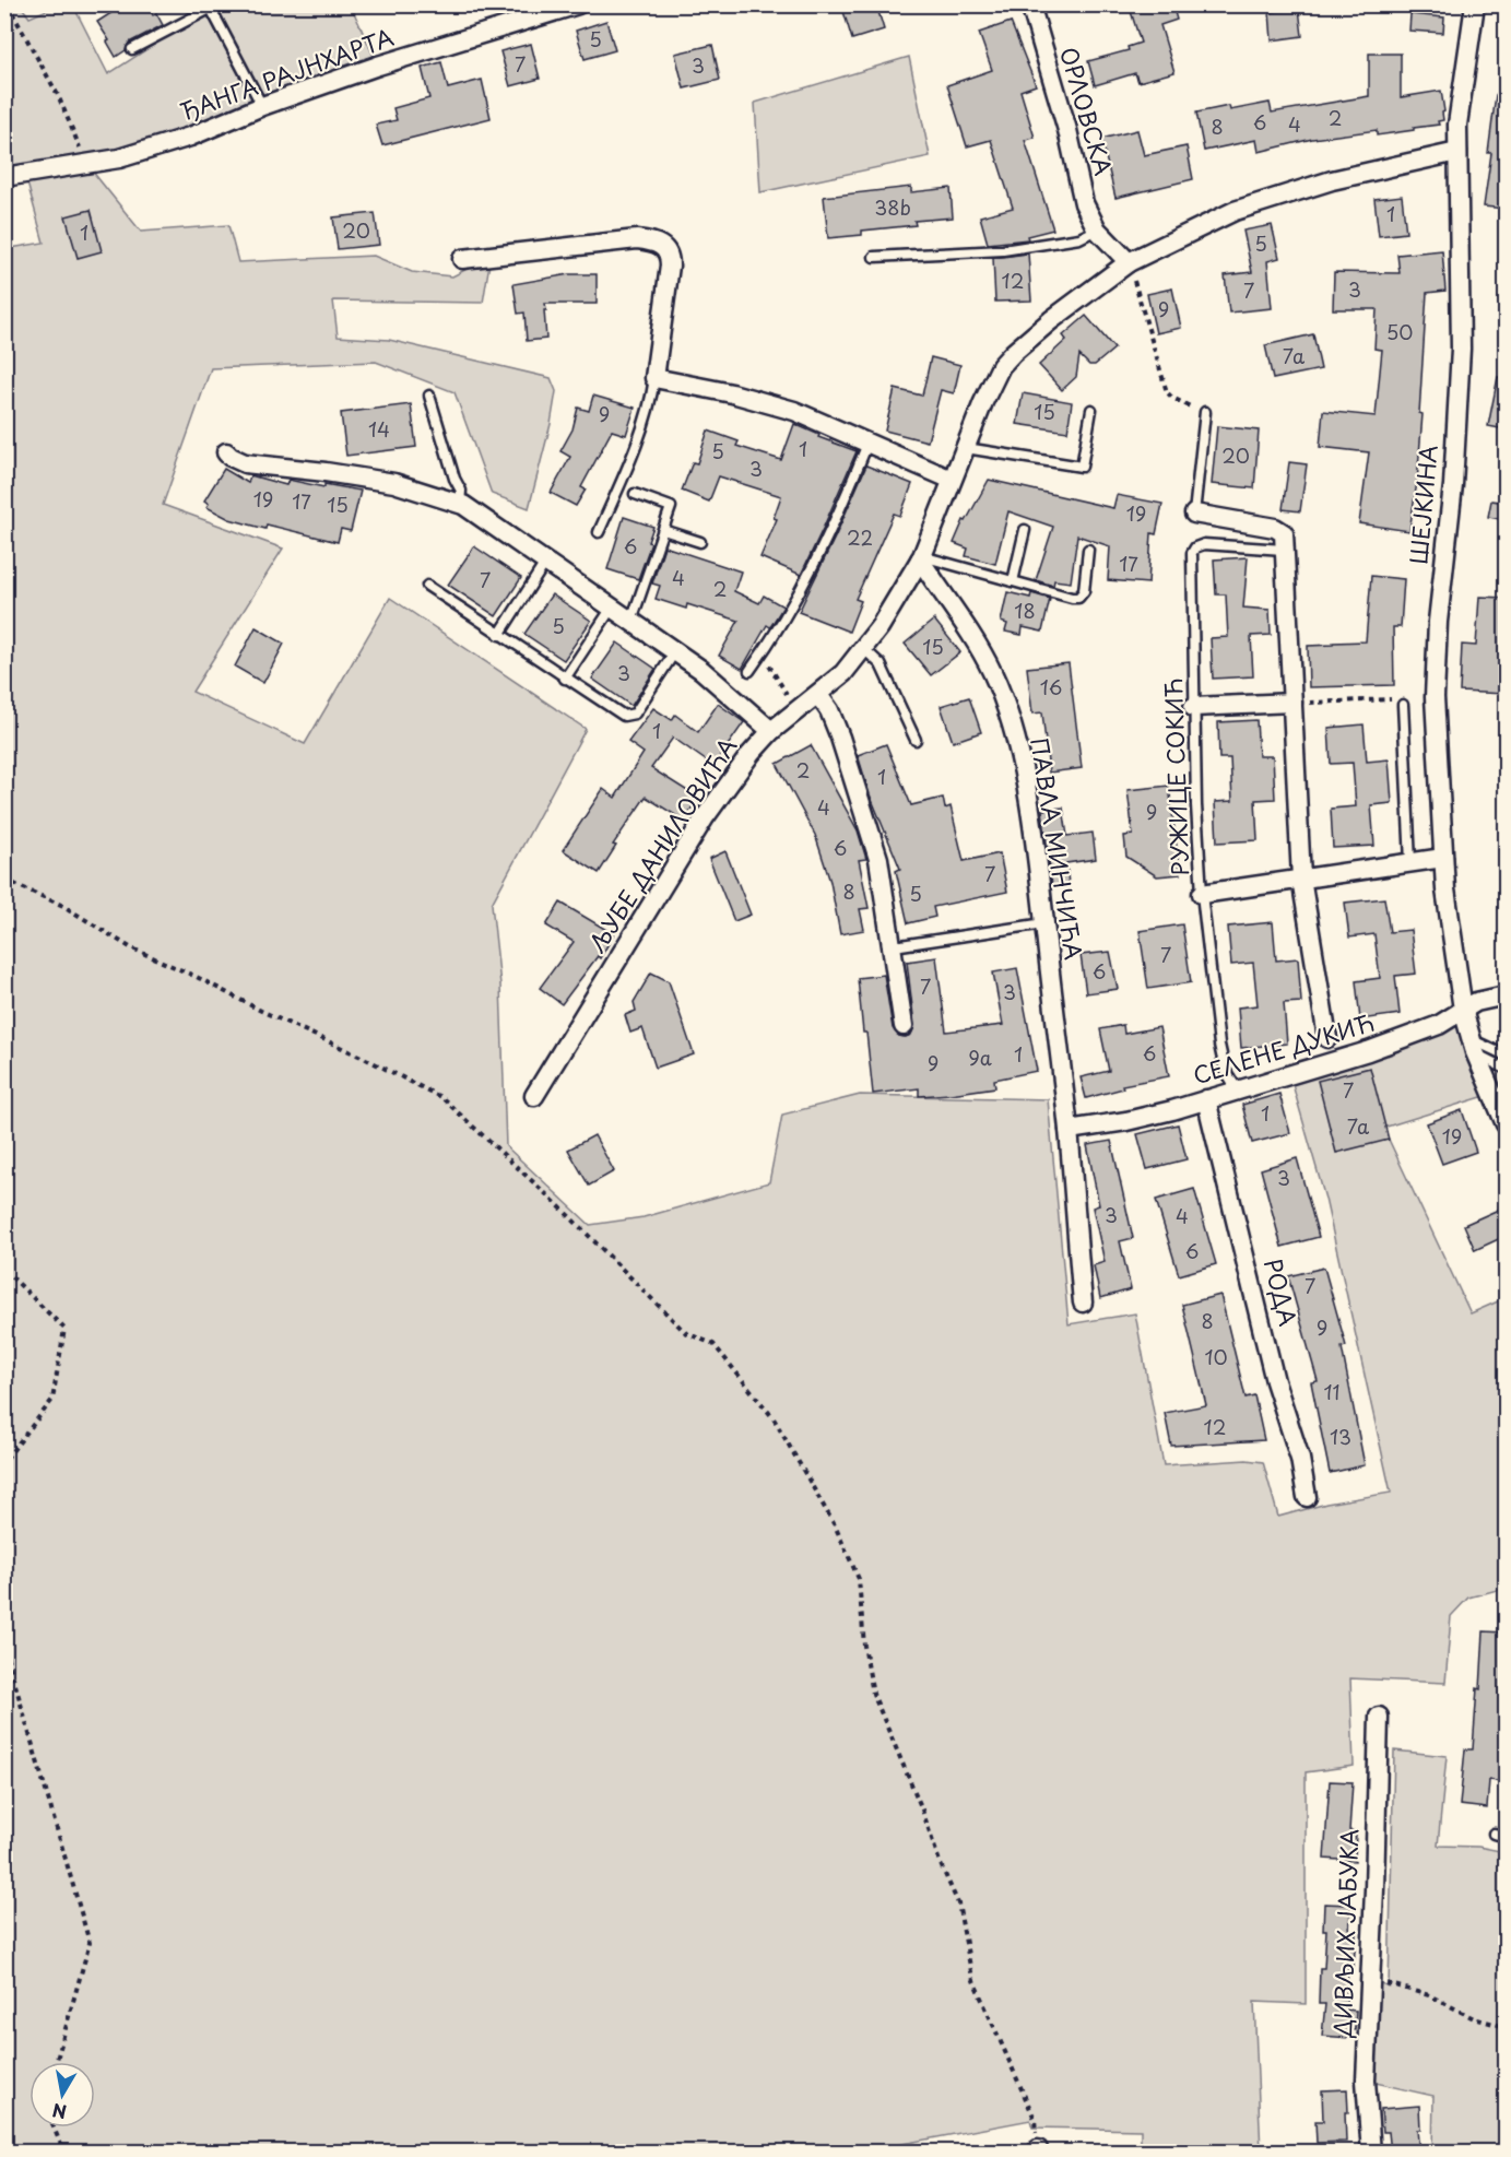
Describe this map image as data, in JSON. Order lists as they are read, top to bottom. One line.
{"streets":{"street":["ЂАНГА РАЈНХАРТА","ОРЛОВСКА","ШЕЈКИНА","ЉУБЕ ДАНИЛОВИЋА","ПАВЛА МИНЧИЋА","СЕЛЕНЕ ДУКИЋ","РОДА","ДИВЉИХ ЈАБУКА"],"lane":["РУЖИЦЕ СОКИЋ"]},"crossings":[["ОРЛОВСКА","ЉУБЕ ДАНИЛОВИЋА"],["ШЕЈКИНА","ЉУБЕ ДАНИЛОВИЋА"],["ШЕЈКИНА","СЕЛЕНЕ ДУКИЋ"],["РУЖИЦЕ СОКИЋ","СЕЛЕНЕ ДУКИЋ"],["ЉУБЕ ДАНИЛОВИЋА","ПАВЛА МИНЧИЋА"],["ПАВЛА МИНЧИЋА","СЕЛЕНЕ ДУКИЋ"],["СЕЛЕНЕ ДУКИЋ","РОДА"]],"house_numbers":["5","7","3","2","6","4","8","38b","1","20","1","5","12","3","7","9","50","7a","15","9","14","1","5","20","3","19","17","15","19","22","6","17","4","7","2","18","5","15","3","16","1","2","1","4","9","6","7","8","5","7","6","7","3","6","1","9a","9","7","1","7a","19","3","3","4","6","7","8","9","10","11","12","13"],"north":"bottom"}
